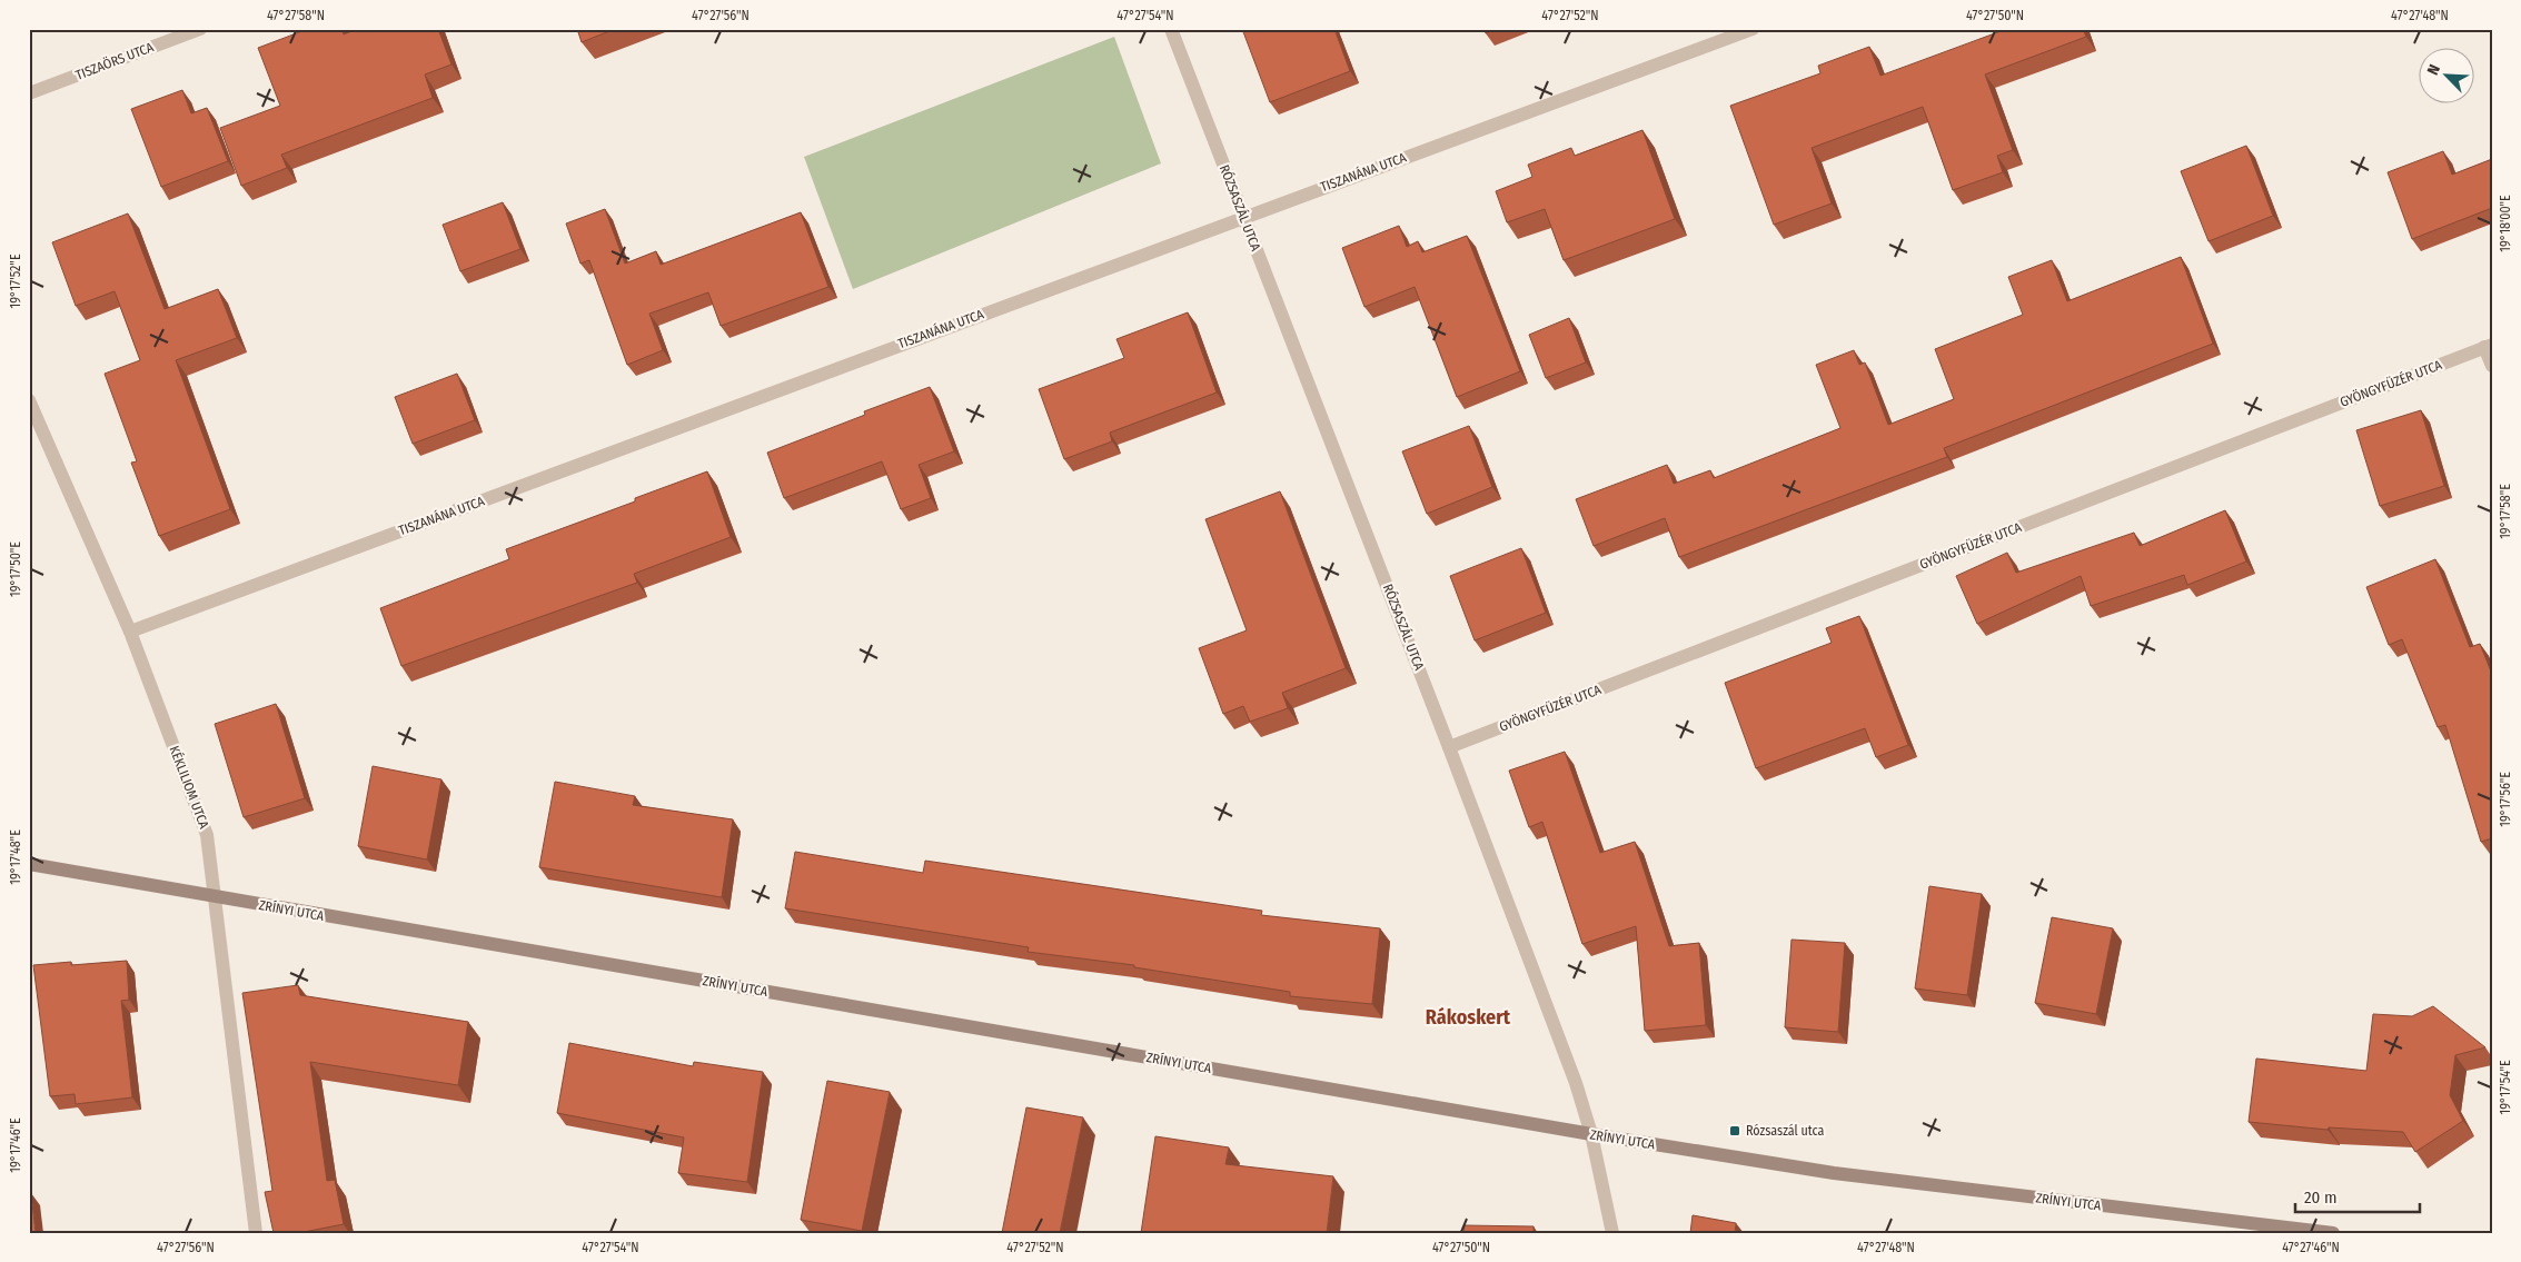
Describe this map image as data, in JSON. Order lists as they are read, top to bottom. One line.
{"streets":{"main road":["ZRÍNYI UTCA"],"street":["TISZAÖRS UTCA","TISZANÁNA UTCA","RÓZSASZÁL UTCA","GYÖNGYFÜZÉR UTCA","KÉKLILIOM UTCA"]},"crossings":[["TISZANÁNA UTCA","RÓZSASZÁL UTCA"],["TISZANÁNA UTCA","KÉKLILIOM UTCA"],["RÓZSASZÁL UTCA","GYÖNGYFÜZÉR UTCA"],["RÓZSASZÁL UTCA","ZRÍNYI UTCA"],["KÉKLILIOM UTCA","ZRÍNYI UTCA"]],"districts":["Rákoskert"],"places":{"transit":["Rózsaszál utca"]},"scale_bar":"20 m","north":"top left","coordinates":["47°27'58\"N","47°27'56\"N","47°27'54\"N","47°27'52\"N","47°27'50\"N","47°27'48\"N","19°18'00\"E","19°17'52\"E","19°17'58\"E","19°17'50\"E","19°17'56\"E","19°17'48\"E","19°17'54\"E","19°17'46\"E","47°27'46\"N"]}
